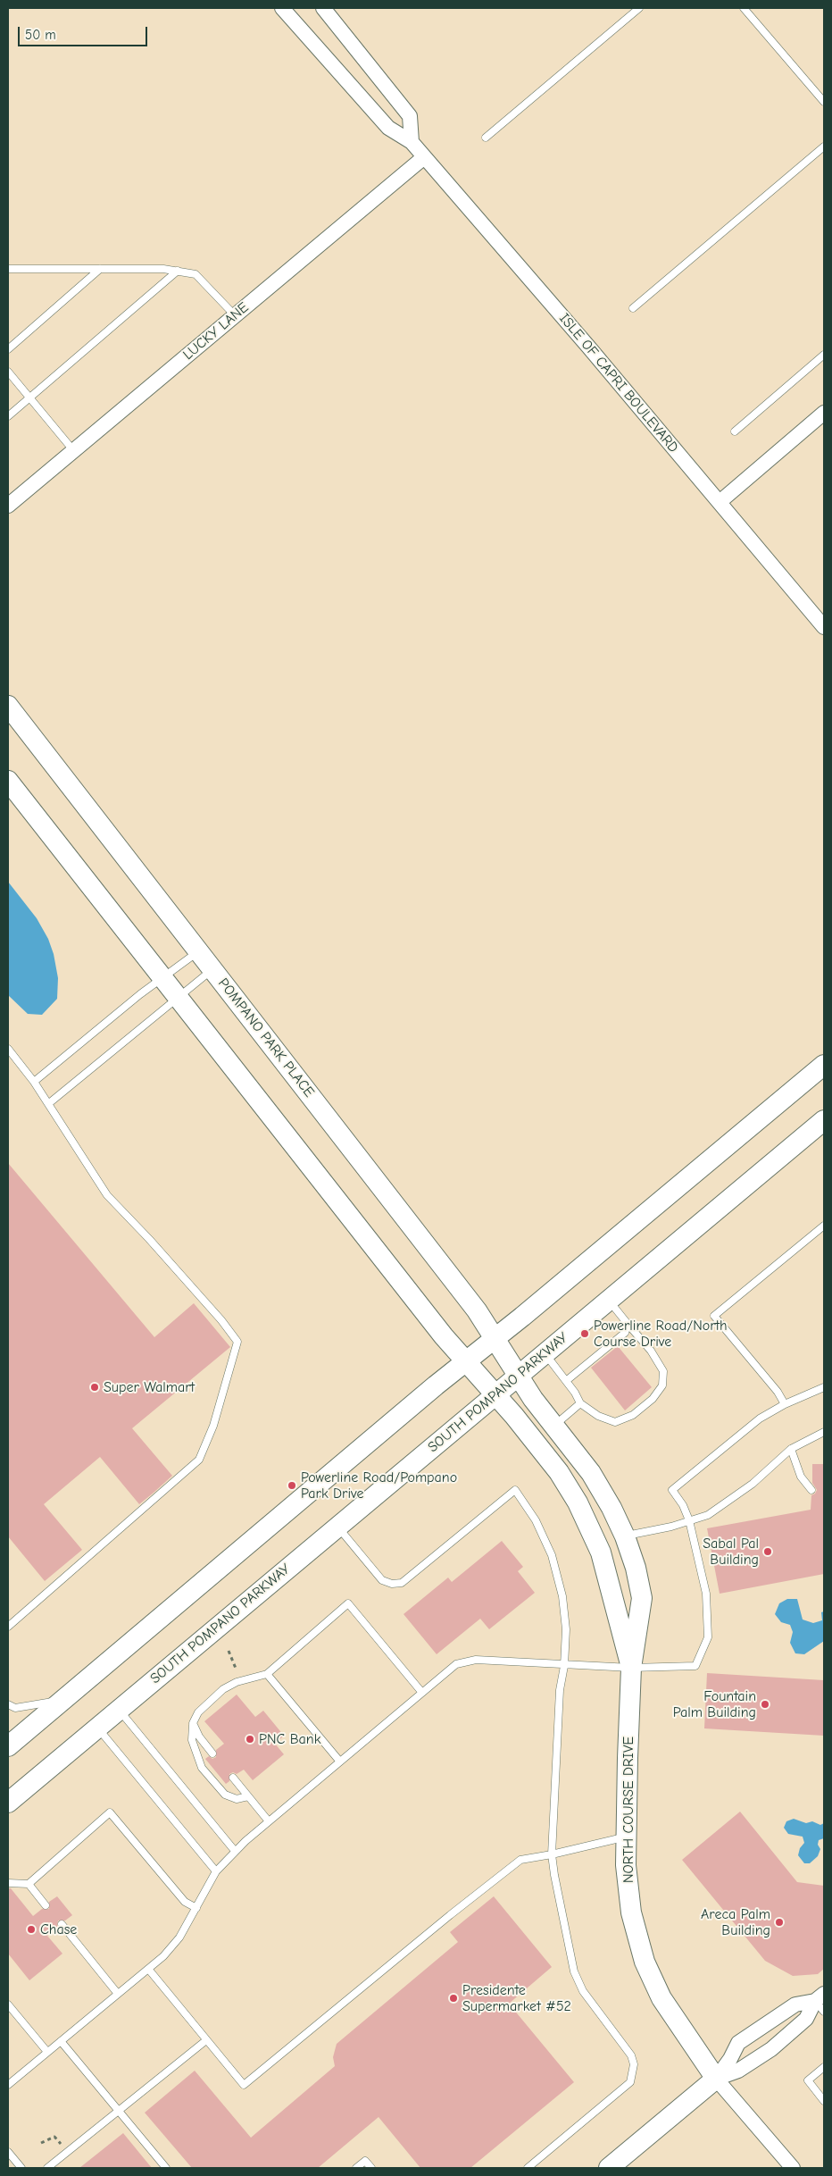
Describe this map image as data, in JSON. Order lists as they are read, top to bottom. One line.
{"streets":{"street":["LUCKY LANE","ISLE OF CAPRI BOULEVARD","POMPANO PARK PLACE","SOUTH POMPANO PARKWAY","NORTH COURSE DRIVE"]},"crossings":[["LUCKY LANE","ISLE OF CAPRI BOULEVARD"],["POMPANO PARK PLACE","SOUTH POMPANO PARKWAY"],["POMPANO PARK PLACE","NORTH COURSE DRIVE"],["SOUTH POMPANO PARKWAY","NORTH COURSE DRIVE"]],"places":["Powerline Road/North Course Drive","Super Walmart","Powerline Road/Pompano Park Drive","Sabal Pal Building","Fountain Palm Building","PNC Bank","Areca Palm Building","Chase","Presidente Supermarket #52"],"scale_bar":"50 m"}
